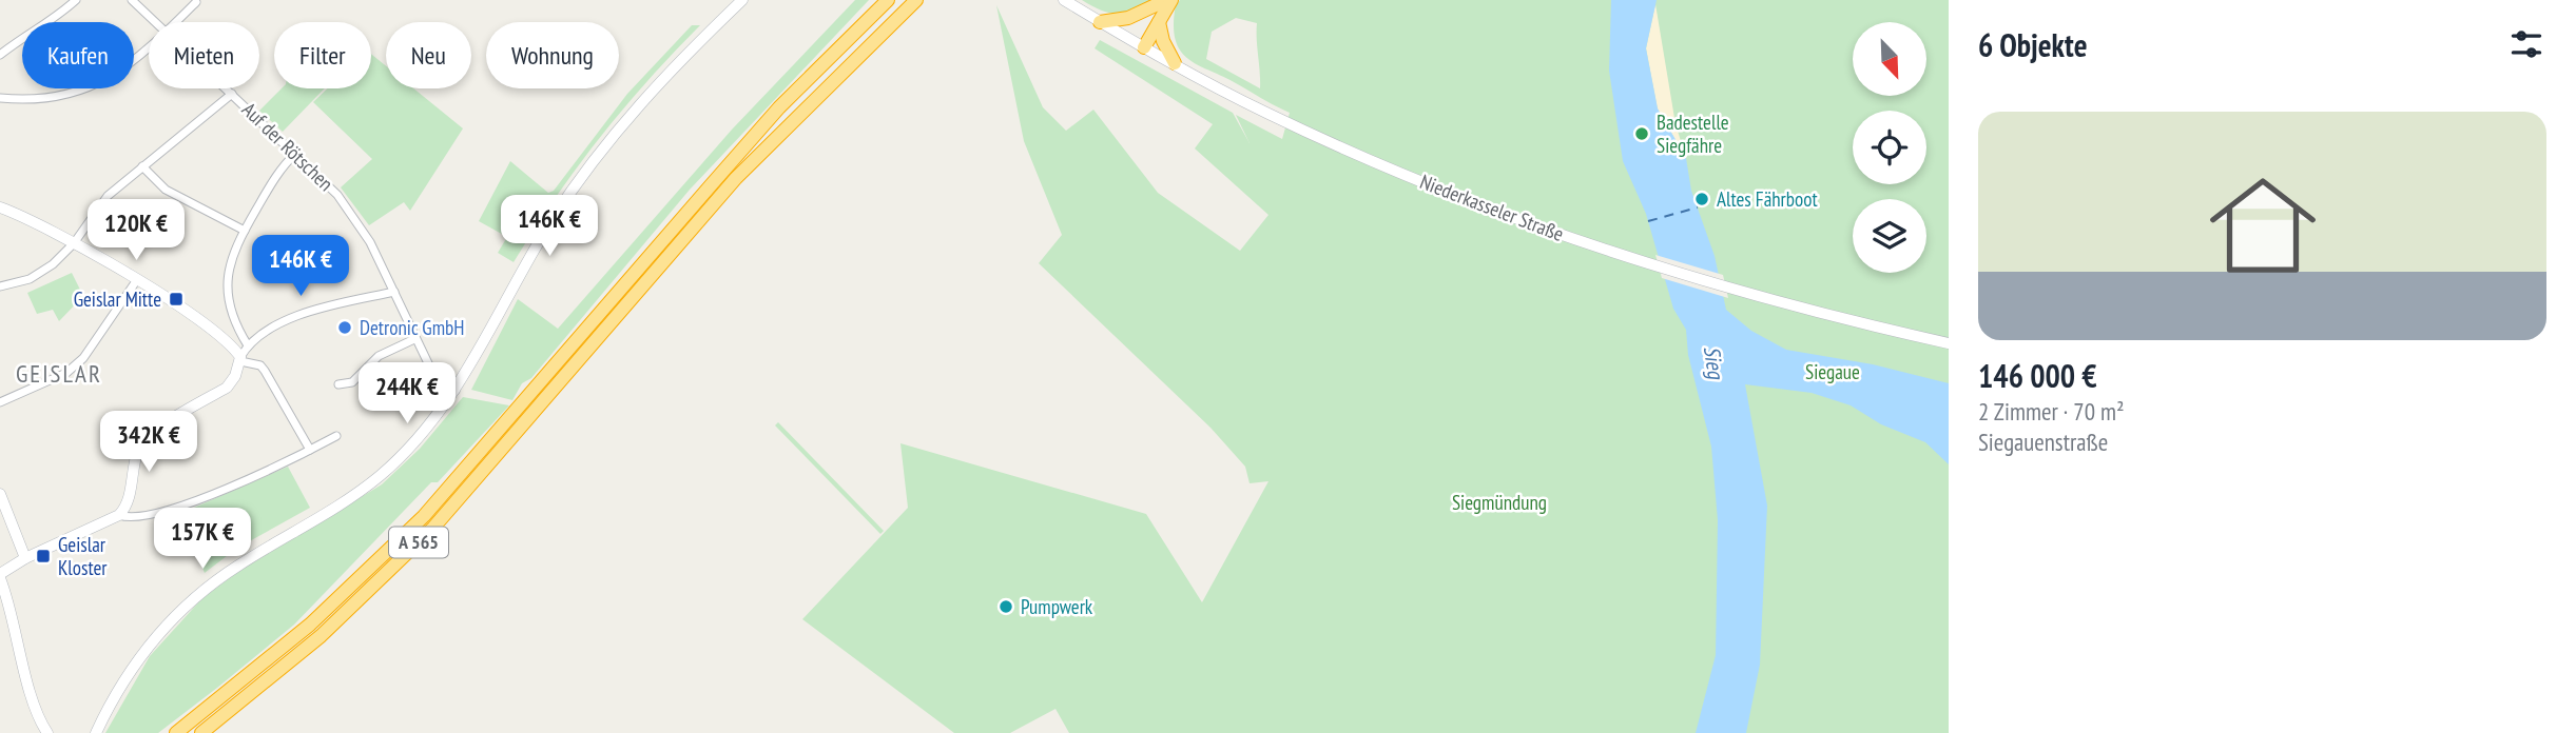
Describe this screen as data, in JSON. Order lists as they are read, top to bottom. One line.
{"streets":{"highway":["A 565"],"main road":["Niederkasseler Straße"],"street":["Auf der Rötschen"]},"districts":["GEISLAR"],"water":["Sieg"],"parks":["Siegaue","Siegmündung"],"places":{"other":["Badestelle Siegfähre","Altes Fährboot","Detronic GmbH","Pumpwerk"],"transit":["Geislar Mitte","Geislar Kloster"]},"north":"bottom right","page":{"heading":"6 Objekte","chip":["Kaufen","Mieten","Filter","Neu","Wohnung"],"list":[{"name":"146 000 €","note":"2 Zimmer · 70 m² · Siegauenstraße"}],"price":["146K €","120K €","146K €","244K €","342K €","157K €"]}}
